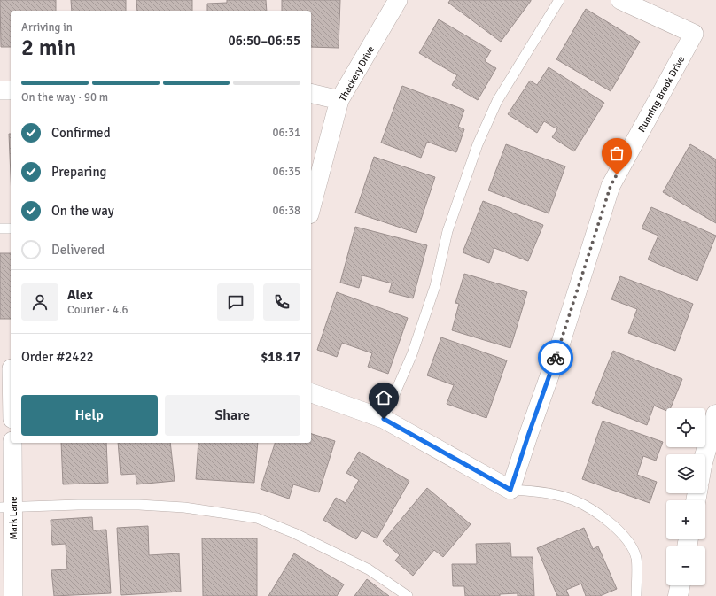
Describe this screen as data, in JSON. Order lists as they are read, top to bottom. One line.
{"streets":{"street":["Thackery Drive","Running Brook Drive","Mark Lane"]},"page":{"heading":["2 min","Arriving in","06:50–06:55"],"panel":["Alex","Courier · 4.6","Order #2422","$18.17"],"bar":"On the way · 90 m","list":[["Confirmed","06:31"],["Preparing","06:35"],["On the way","06:38"],"Delivered"],"buttons":["Help","Share"],"map_buttons":["+","−"]}}
